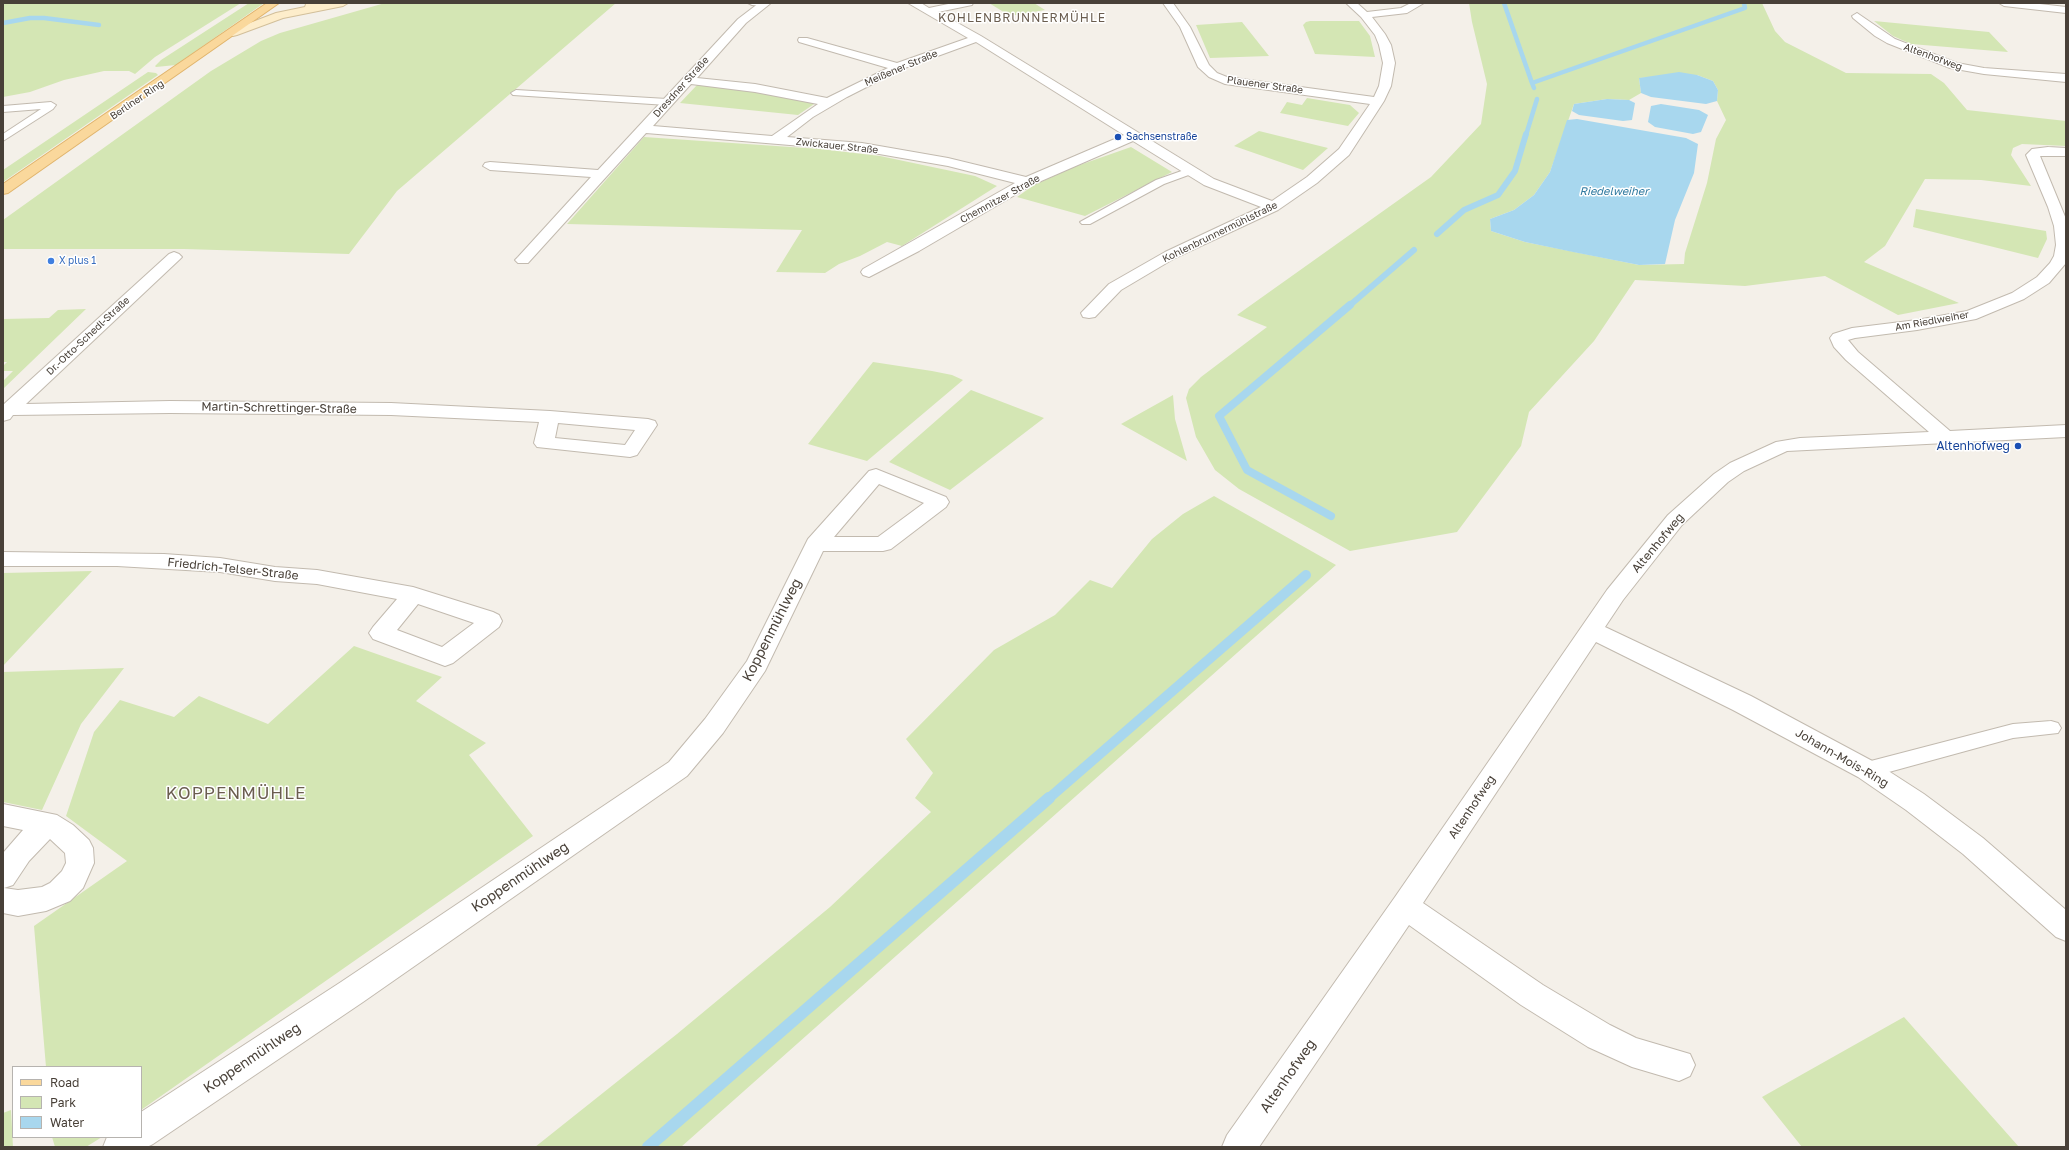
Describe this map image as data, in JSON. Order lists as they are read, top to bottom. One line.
{"streets":{"main road":["Berliner Ring"],"street":["Altenhofweg","Meißener Straße","Plauener Straße","Dresdner Straße","Zwickauer Straße","Chemnitzer Straße","Kohlenbrunnermühlstraße","Am Riedlweiher","Dr.-Otto-Schedl-Straße","Martin-Schrettinger-Straße","Friedrich-Telser-Straße","Koppenmühlweg","Johann-Mois-Ring"]},"crossings":[["Altenhofweg","Am Riedlweiher"],["Altenhofweg","Johann-Mois-Ring"],["Meißener Straße","Zwickauer Straße"],["Plauener Straße","Kohlenbrunnermühlstraße"],["Dresdner Straße","Zwickauer Straße"],["Zwickauer Straße","Chemnitzer Straße"],["Dr.-Otto-Schedl-Straße","Martin-Schrettinger-Straße"]],"districts":["KOHLENBRUNNERMÜHLE","KOPPENMÜHLE"],"water":["Riedelweiher"],"places":["Sachsenstraße","X plus 1","Altenhofweg"],"legend":["Road","Park","Water"]}
